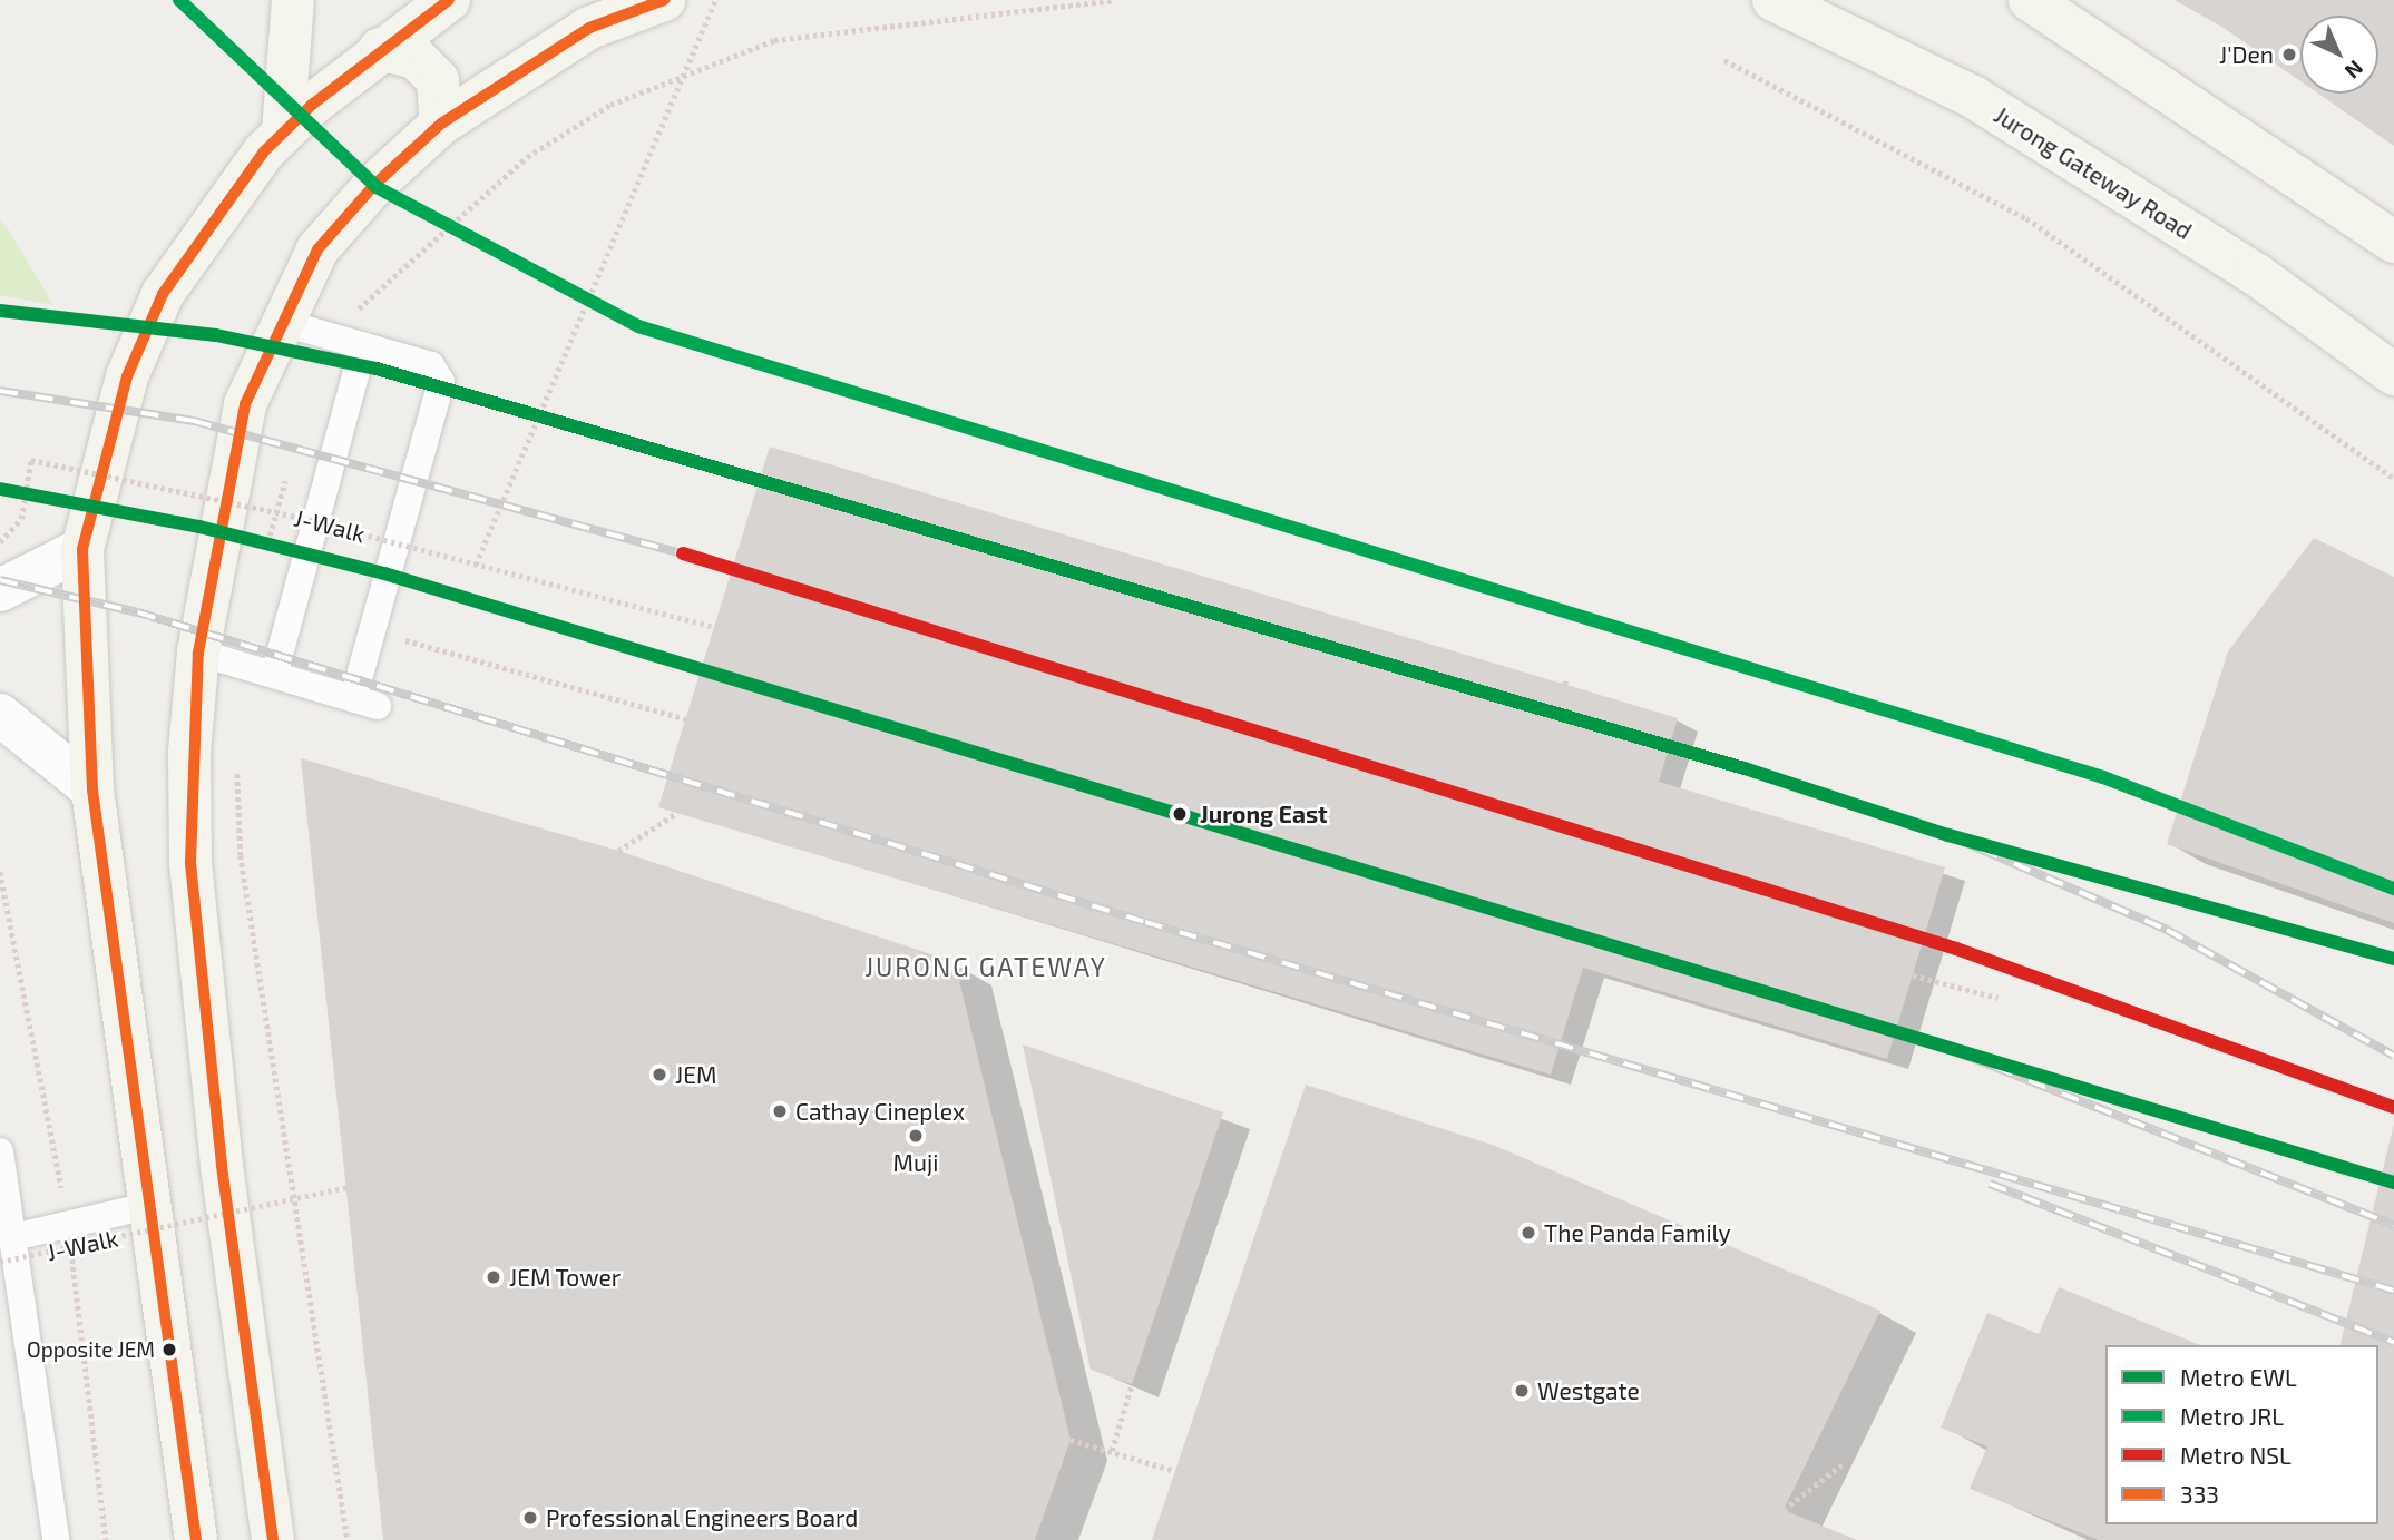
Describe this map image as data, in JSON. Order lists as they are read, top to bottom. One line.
{"streets":{"main road":["Jurong Gateway Road"],"path":["J-Walk"]},"districts":["JURONG GATEWAY"],"places":["J'Den","Jurong East","JEM","Cathay Cineplex","Muji","The Panda Family","JEM Tower","Opposite JEM","Westgate","Professional Engineers Board"],"lines":["metro line JRL","transit line 333","metro line EWL","metro line NSL"],"legend":["Metro EWL","Metro JRL","Metro NSL","333"],"north":"bottom right"}
